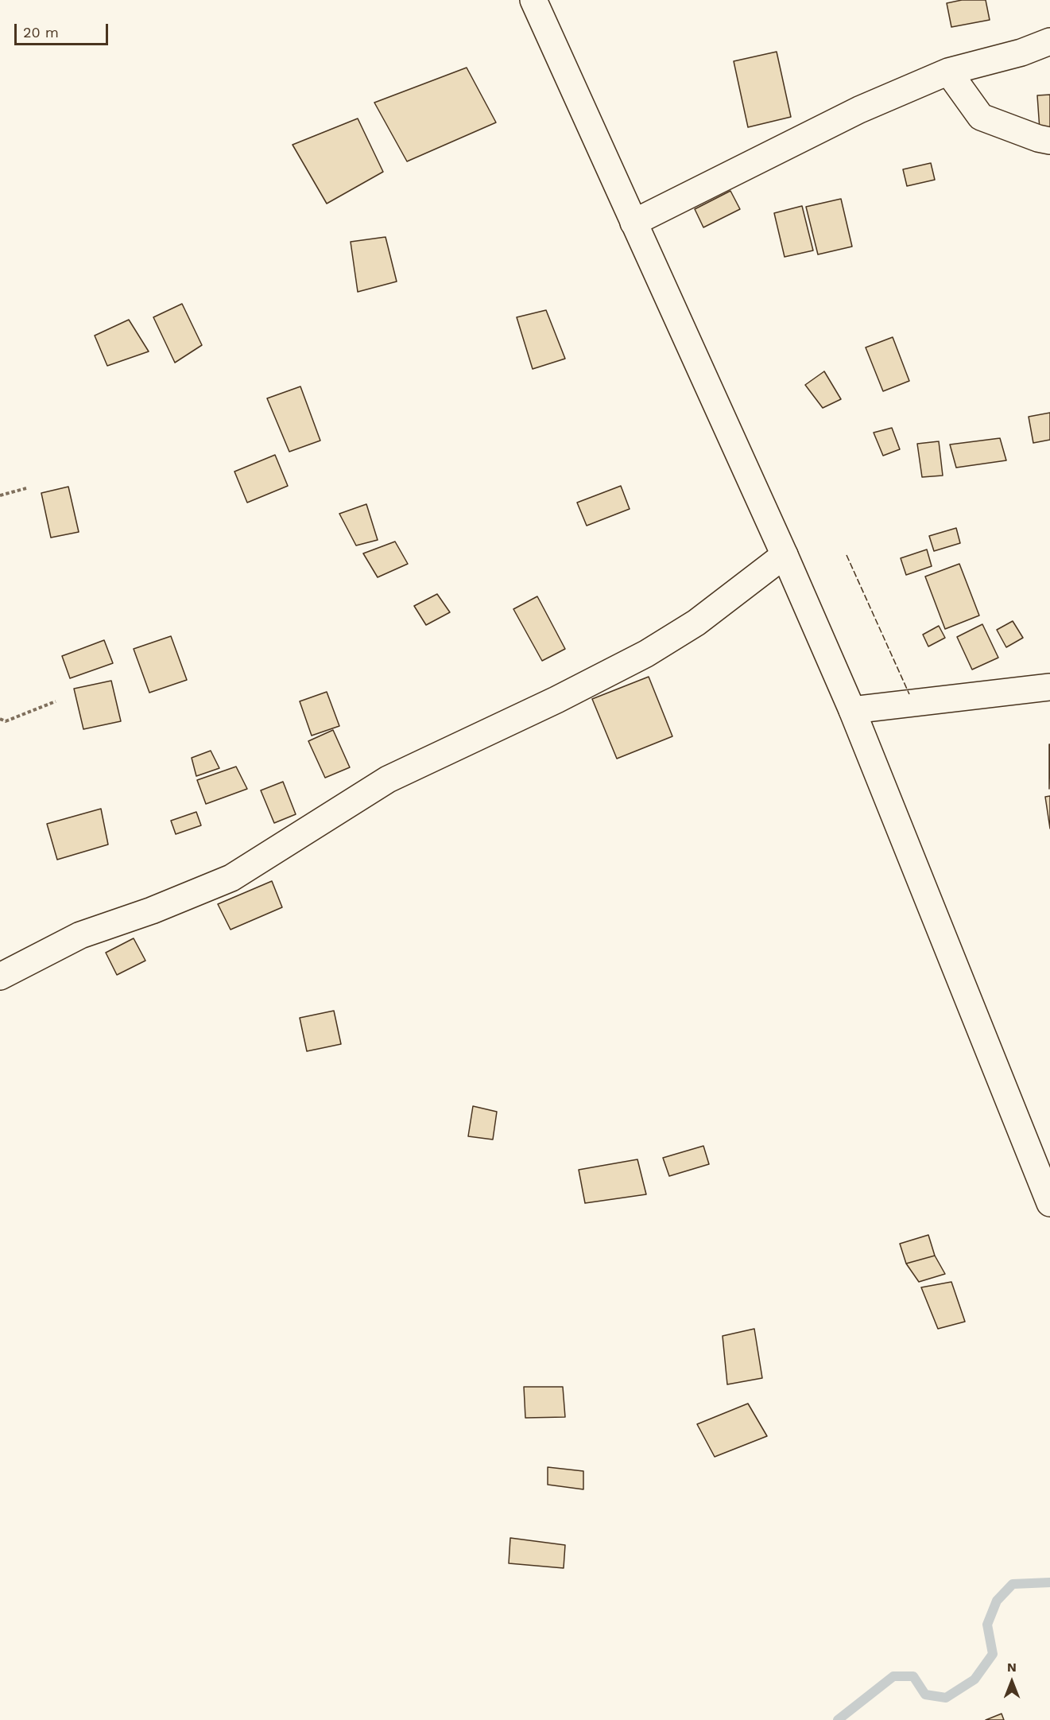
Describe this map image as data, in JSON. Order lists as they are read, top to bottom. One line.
{"scale_bar":"20 m","north":"top"}
